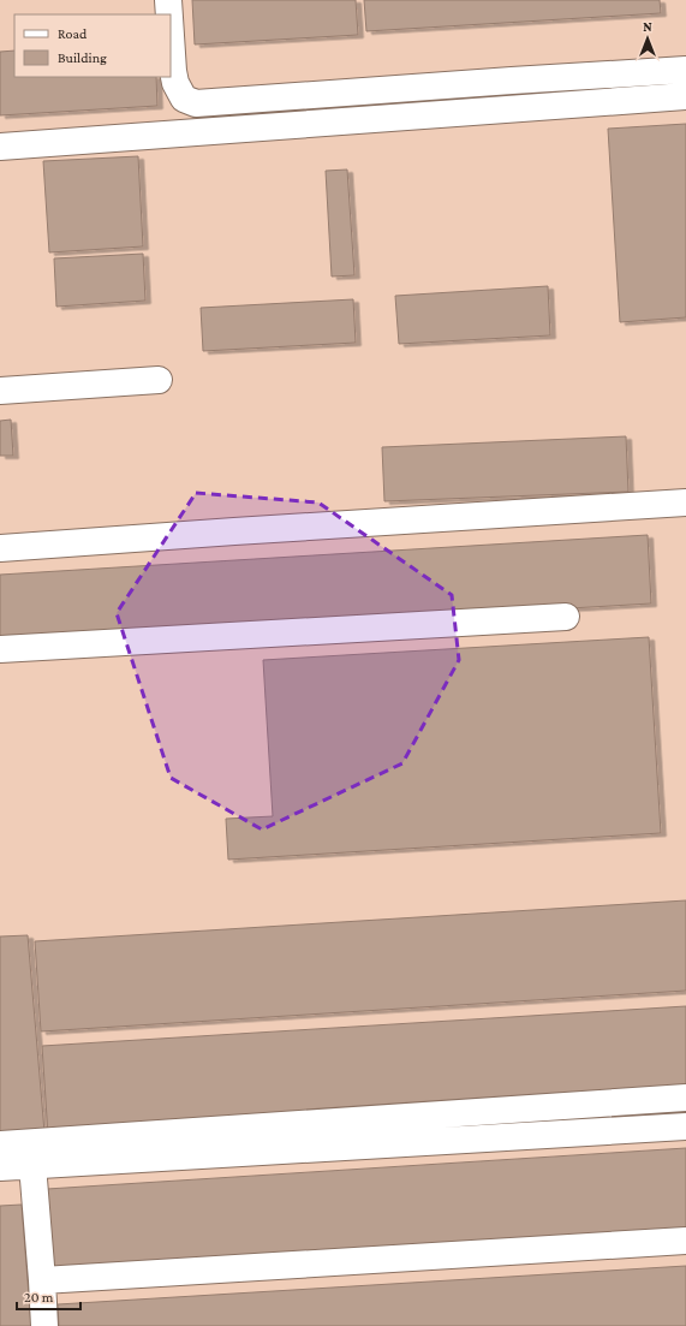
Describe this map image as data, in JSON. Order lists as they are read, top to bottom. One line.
{"legend":["Road","Building"],"scale_bar":"20 m","north":"top"}
